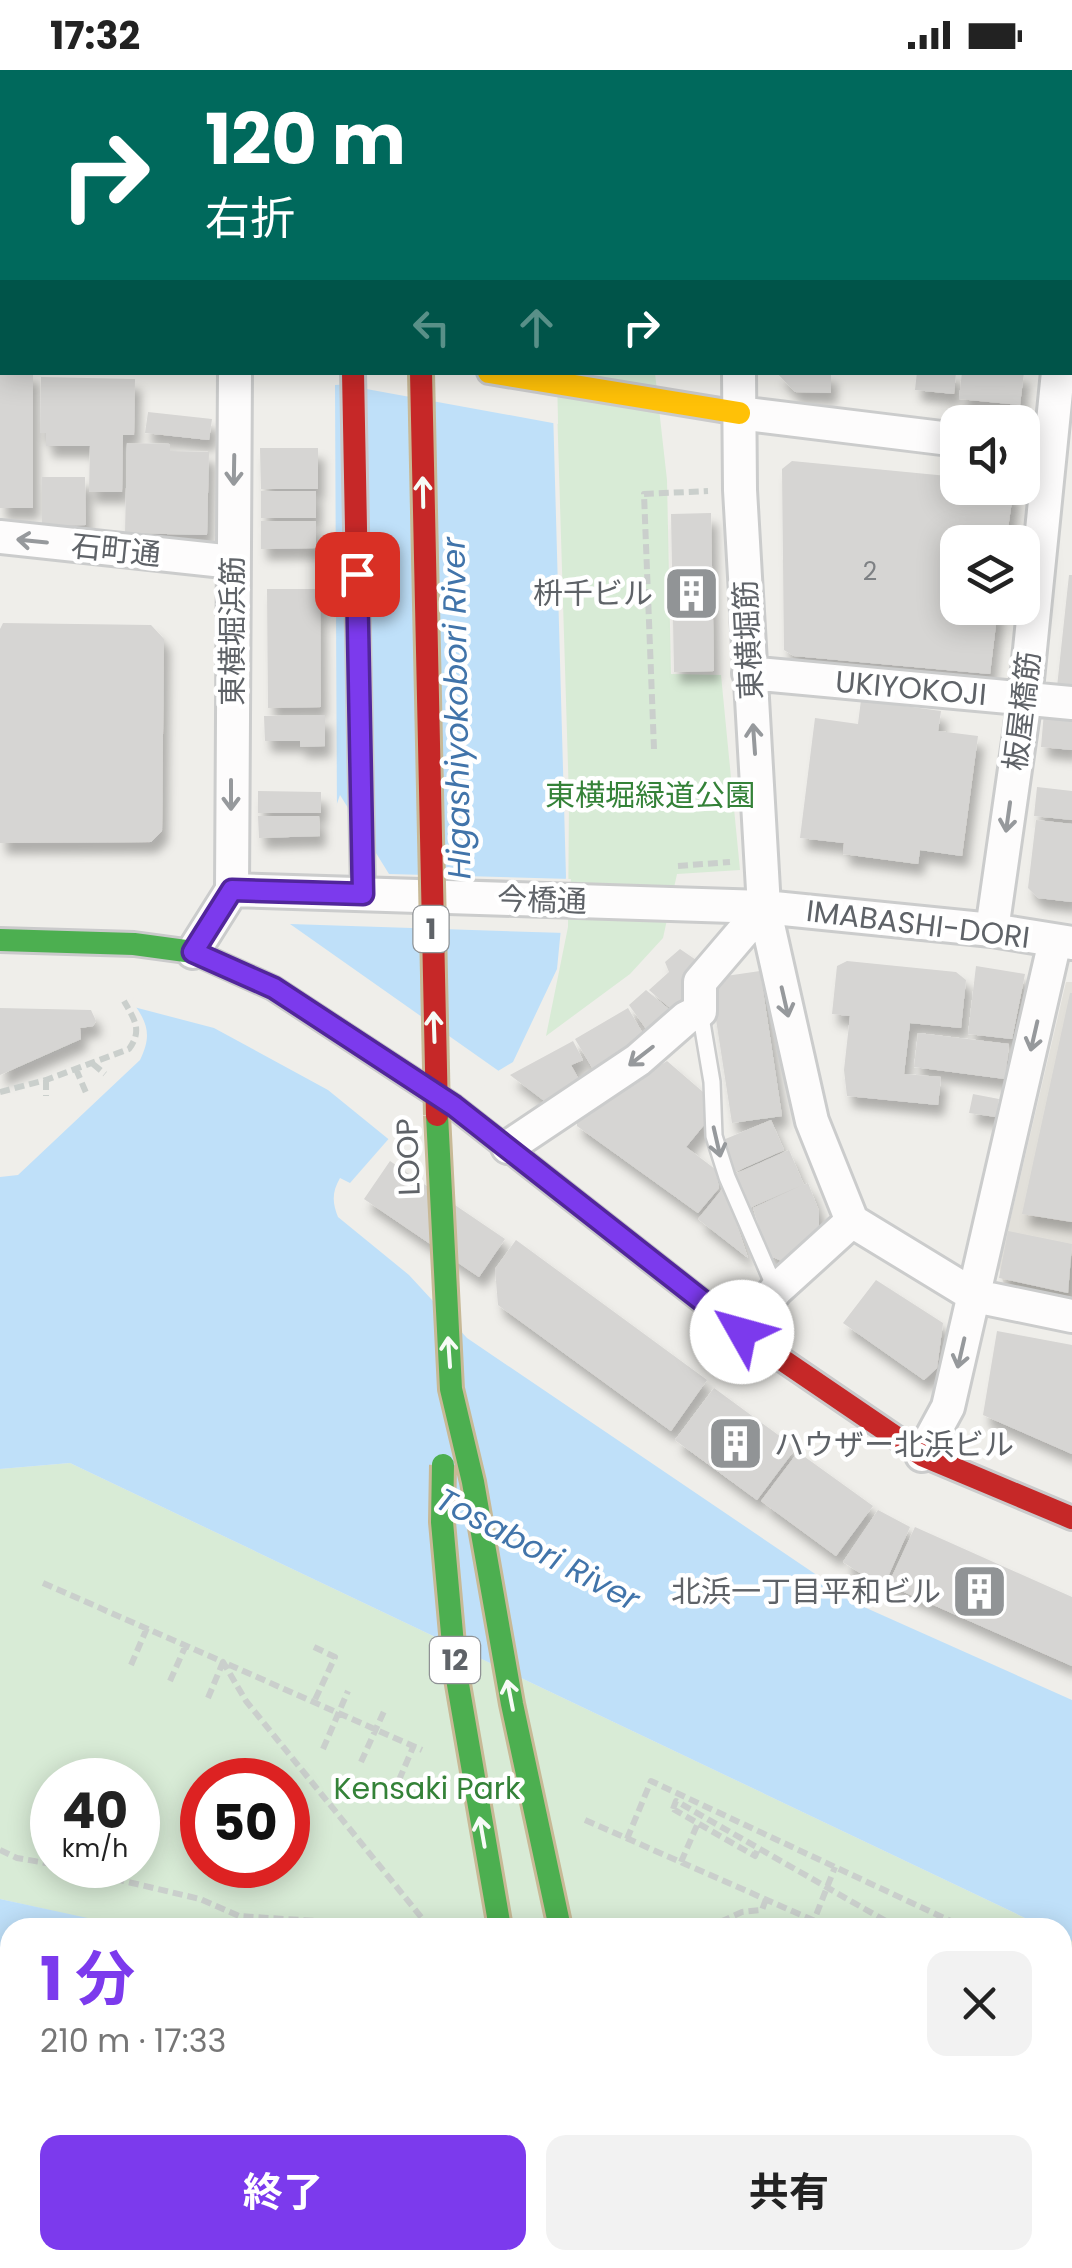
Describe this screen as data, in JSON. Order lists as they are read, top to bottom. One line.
{"streets":{"main road":["1","LOOP","12"],"street":["石町通","東横堀浜筋","東横堀筋","UKIYOKOJI","板屋橋筋","今橋通","IMABASHI-DORI"]},"crossings":[["石町通","東横堀浜筋"],["東横堀浜筋","今橋通"],["東横堀筋","UKIYOKOJI"],["東横堀筋","今橋通"],["東横堀筋","IMABASHI-DORI"],["UKIYOKOJI","板屋橋筋"],["板屋橋筋","IMABASHI-DORI"],["今橋通","IMABASHI-DORI"],["LOOP","12"]],"one_way":["石町通","東横堀浜筋","板屋橋筋"],"water":["Higashiyokobori River","Tosabori River"],"parks":["東横堀緑道公園","Kensaki Park"],"places":{"building":["枡千ビル","ハウザー北浜ビル","北浜一丁目平和ビル"]},"house_numbers":["2"],"page":{"status":"17:32","turn":["120 m","右折"],"speed":"40 km/h","limit":"50","heading":["1 分","210 m · 17:33"],"buttons":["終了","共有"]}}
